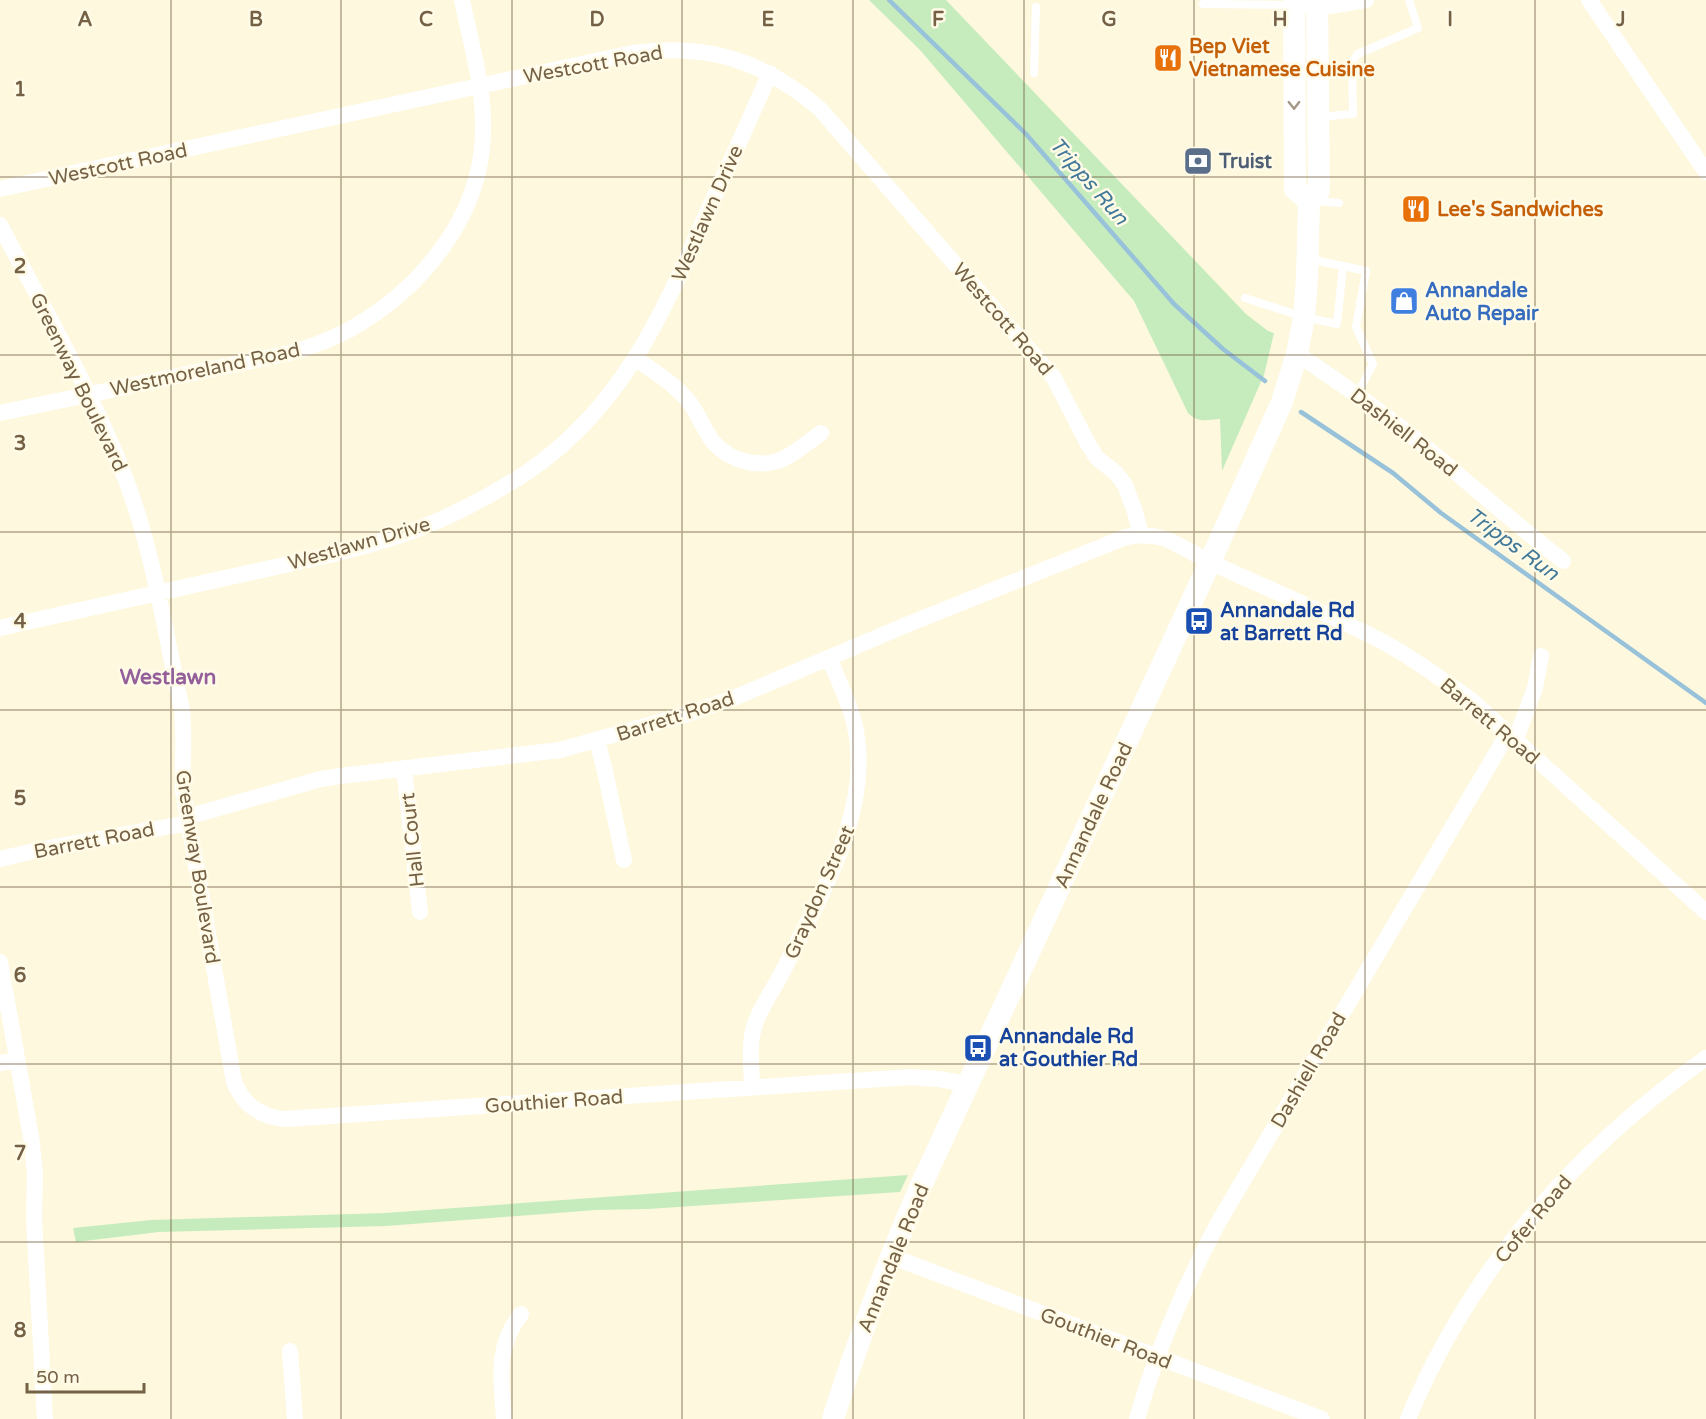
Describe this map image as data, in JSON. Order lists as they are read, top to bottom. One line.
{"streets":{"main road":["Annandale Road"],"street":["Westcott Road","Westlawn Drive","Westmoreland Road","Greenway Boulevard","Dashiell Road","Barrett Road","Hall Court","Graydon Street","Gouthier Road","Cofer Road"]},"crossings":[["Westcott Road","Westlawn Drive"],["Westcott Road","Westmoreland Road"],["Westcott Road","Barrett Road"],["Westlawn Drive","Greenway Boulevard"],["Westmoreland Road","Greenway Boulevard"],["Greenway Boulevard","Barrett Road"],["Greenway Boulevard","Gouthier Road"],["Dashiell Road","Barrett Road"],["Dashiell Road","Annandale Road"],["Dashiell Road","Gouthier Road"],["Barrett Road","Annandale Road"],["Barrett Road","Hall Court"],["Barrett Road","Graydon Street"],["Annandale Road","Gouthier Road"],["Graydon Street","Gouthier Road"]],"districts":["Westlawn"],"water":["Tripps Run"],"places":{"restaurant":["Bep Viet Vietnamese Cuisine","Lee's Sandwiches"],"bank":["Truist"],"shop":["Annandale Auto Repair"],"bus stop":["Annandale Rd at Barrett Rd","Annandale Rd at Gouthier Rd"]},"scale_bar":"50 m","grid":{"columns":["A","B","C","D","E","F","G","H","I","J"],"rows":["1","2","3","4","5","6","7","8"]}}
